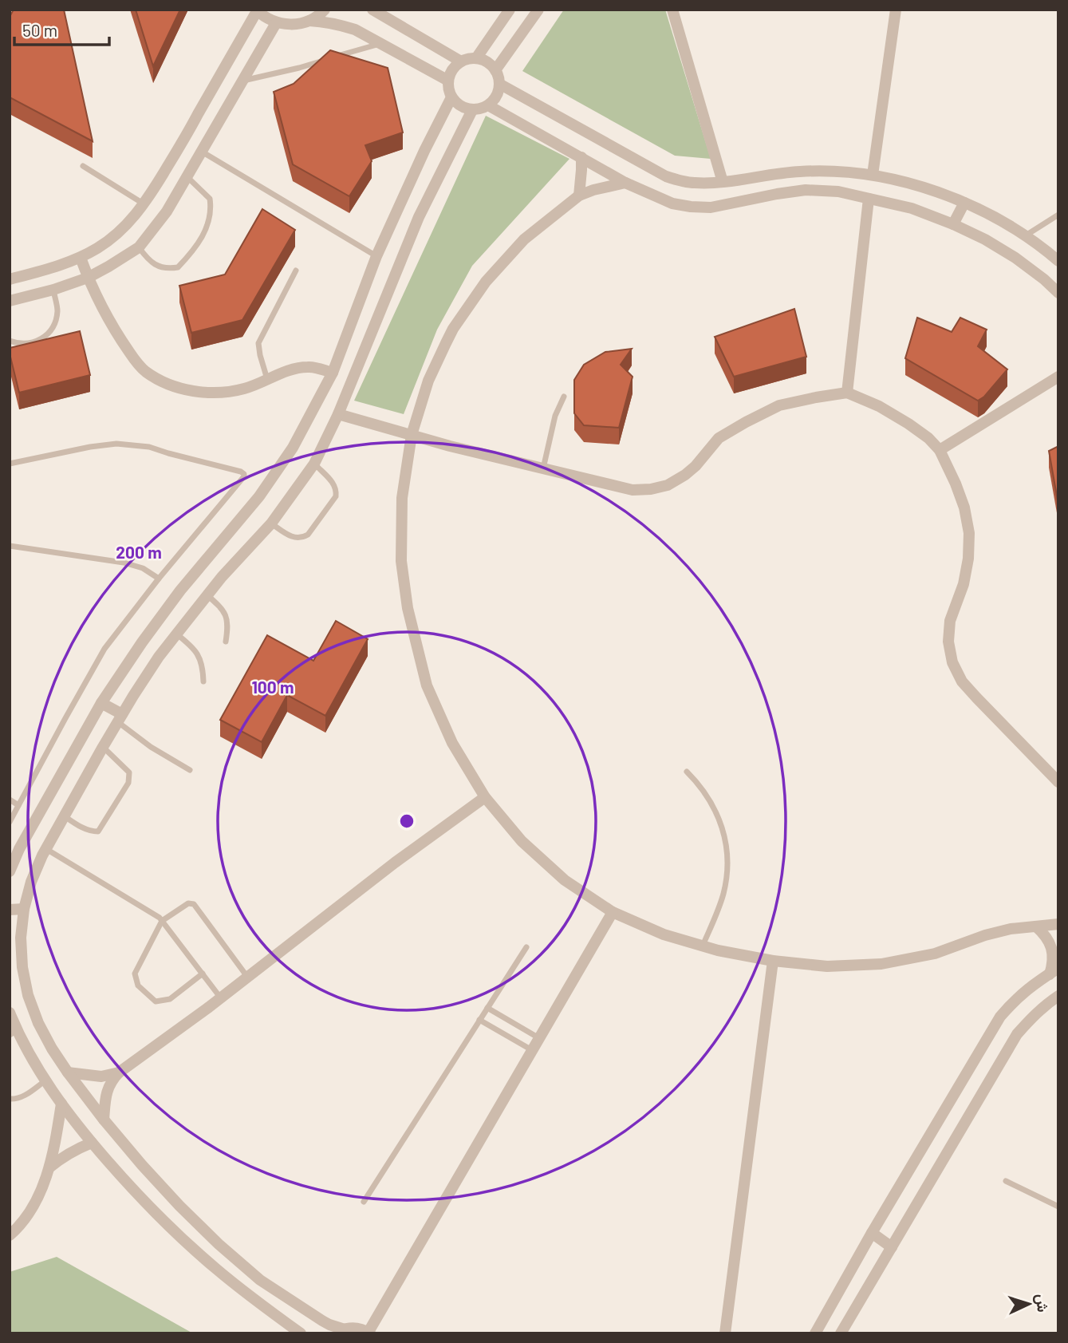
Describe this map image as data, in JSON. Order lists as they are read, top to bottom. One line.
{"scale_bar":"50 m","north":"right","rings":["200 m","100 m"]}
